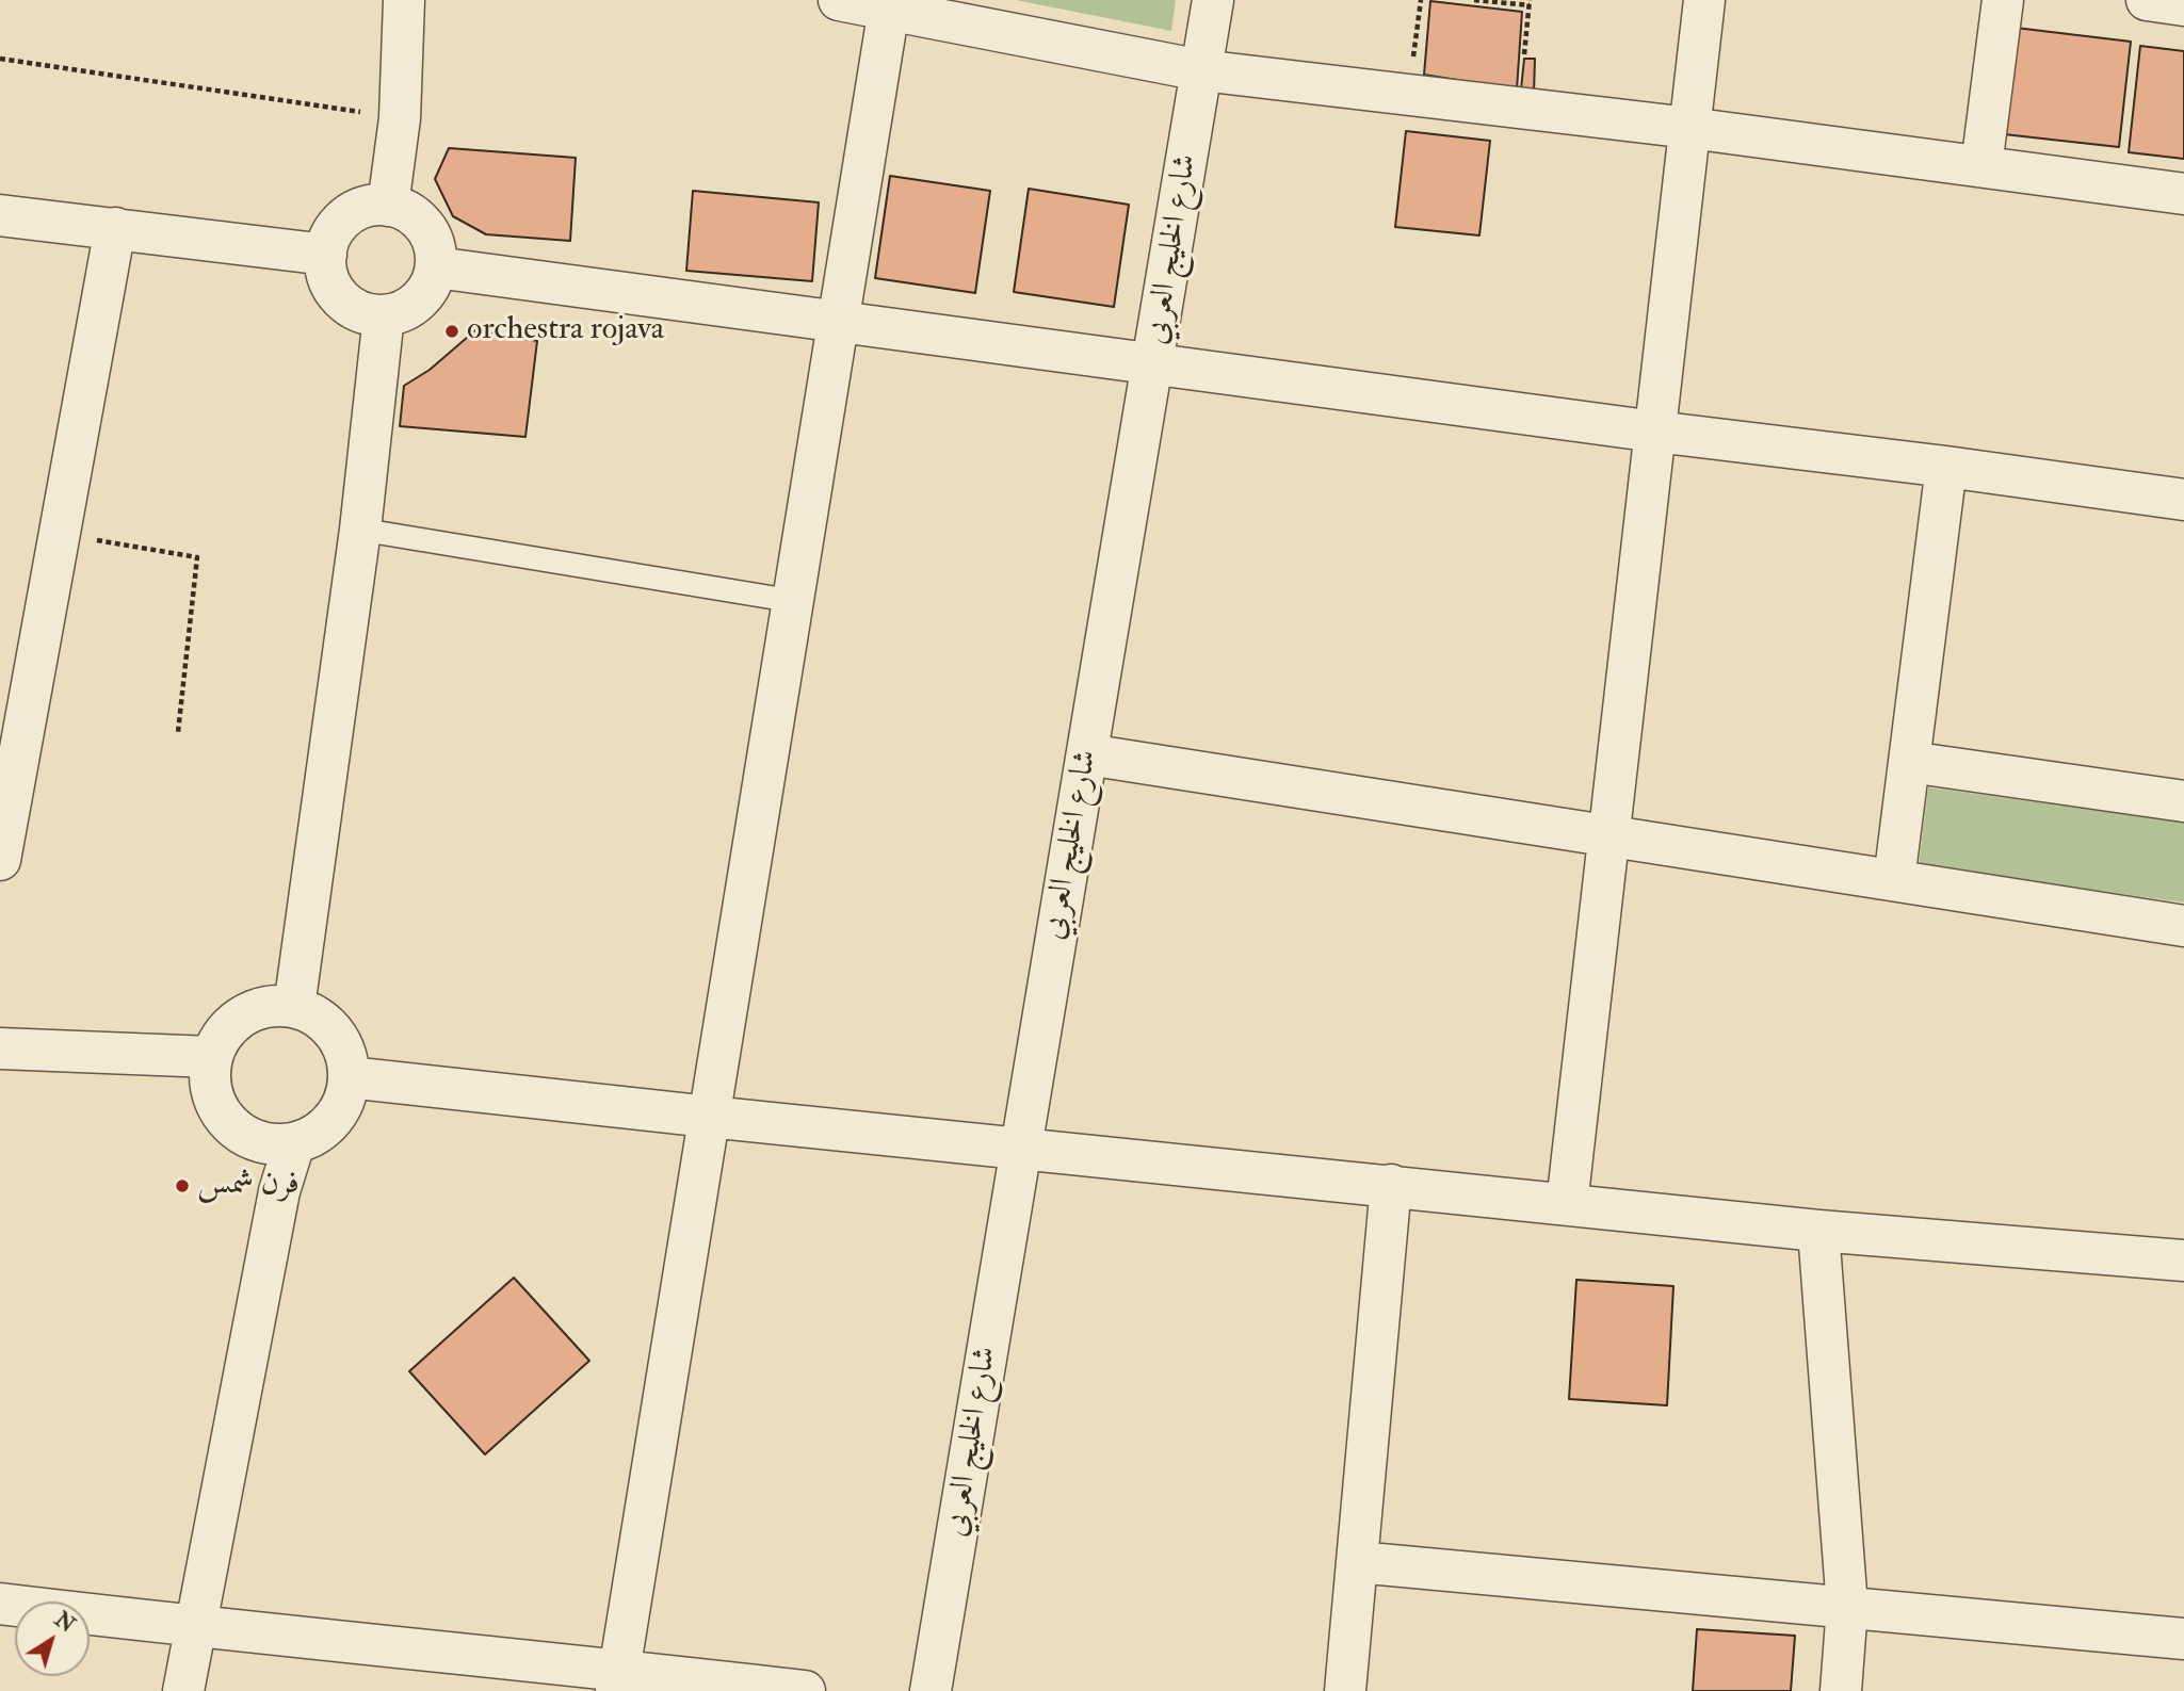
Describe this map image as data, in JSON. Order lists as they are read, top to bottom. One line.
{"streets":{"street":["شارع الخليج العربي"]},"places":["orchestra rojava","فرن شمس"],"north":"top right"}
